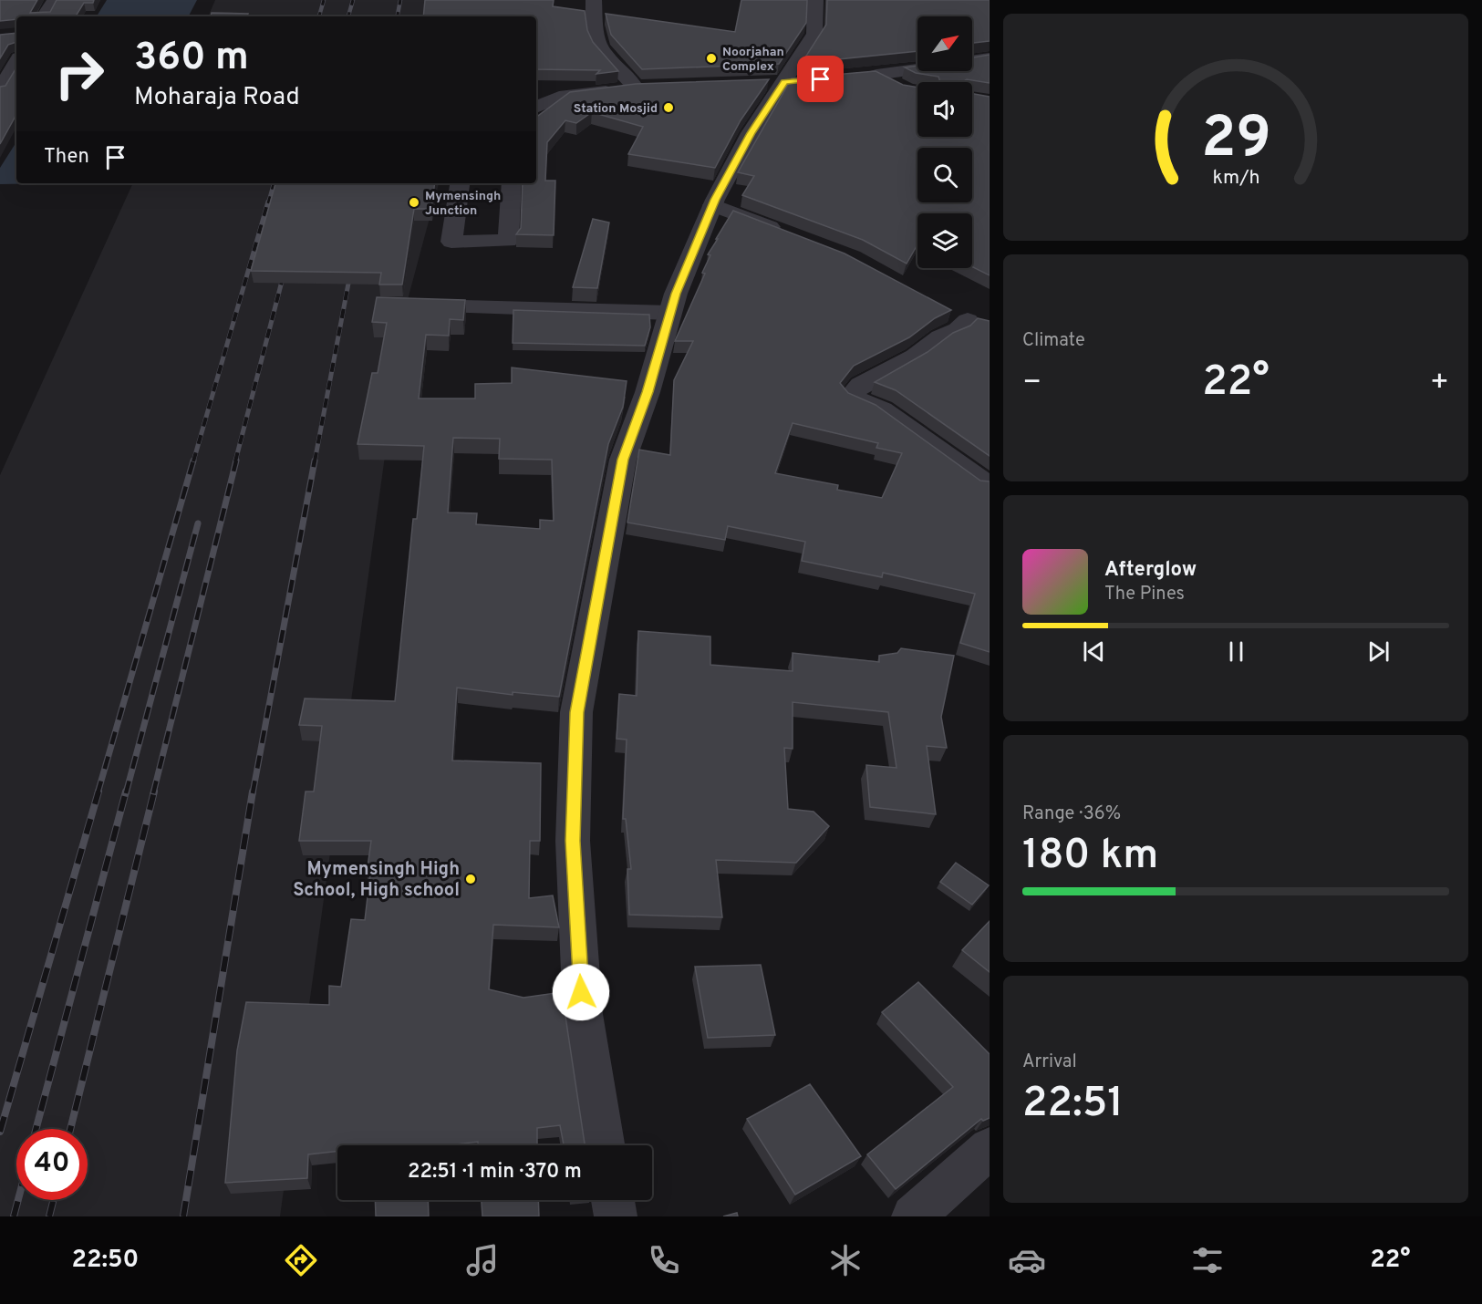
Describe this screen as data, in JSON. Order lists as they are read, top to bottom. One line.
{"places":["Noorjahan Complex","Station Mosjid","Mymensingh Junction","Mymensingh High School, High school"],"north":"top right","page":{"turn":["360 m","Moharaja Road"],"then":"Then","tile":["Climate",["Range · 36%","180 km"],["Arrival","22:51"]],"heat":["−","22°","+"],"song":["Afterglow","The Pines"],"limit":"40","trip":"22:51 · 1 min · 370 m","tabs":["22:50","22°"],"gauge":["29","km/h"]}}
